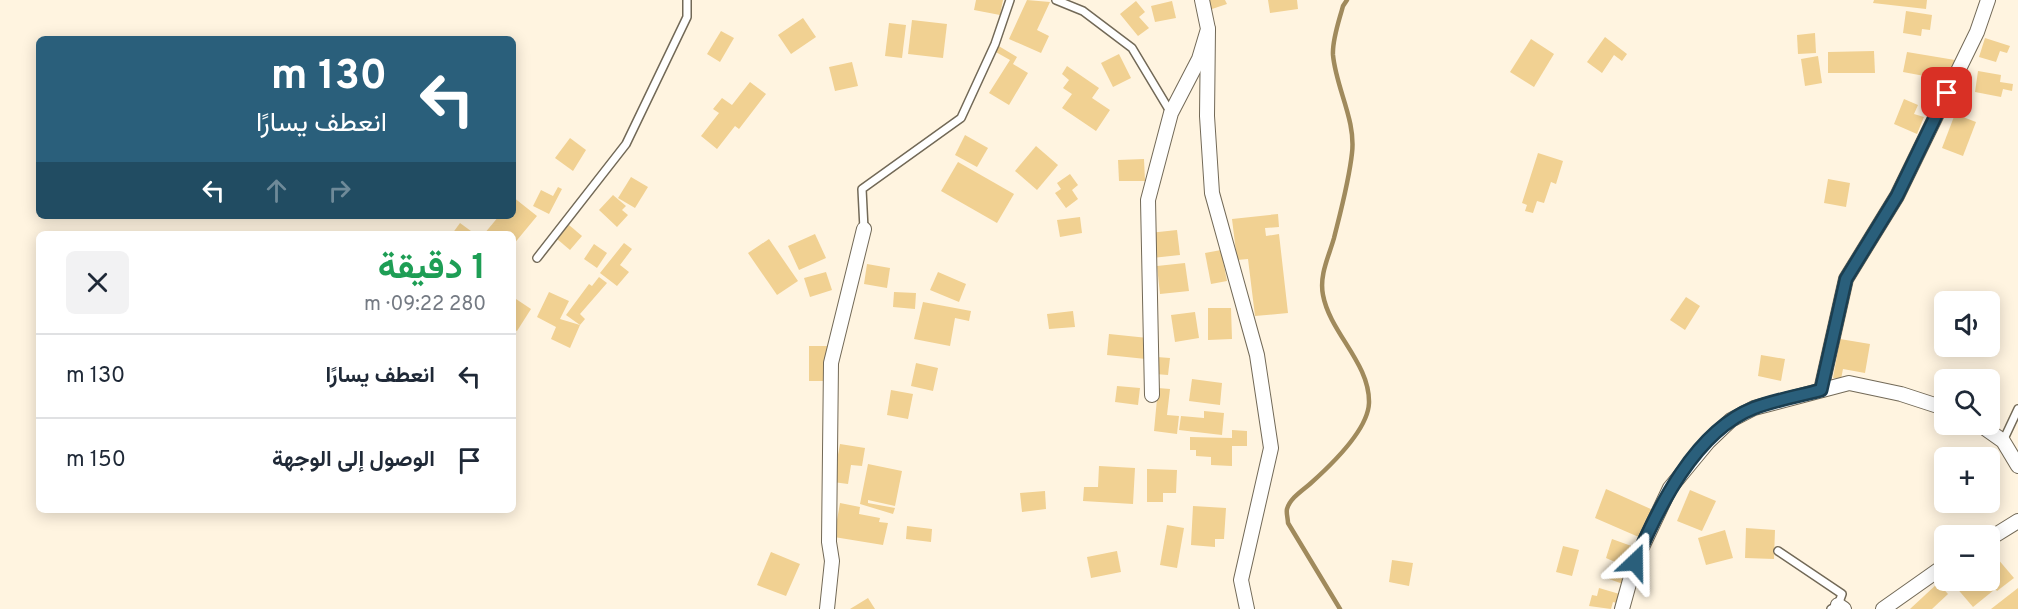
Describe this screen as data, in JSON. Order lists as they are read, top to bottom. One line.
{"page":{"turn":["130 m","انعطف يسارًا"],"heading":["1 دقيقة","280 m · 09:22"],"map_buttons":["+","−"],"list":[{"name":"انعطف يسارًا","value":"130 m"},{"name":"الوصول إلى الوجهة","value":"150 m"}]}}
